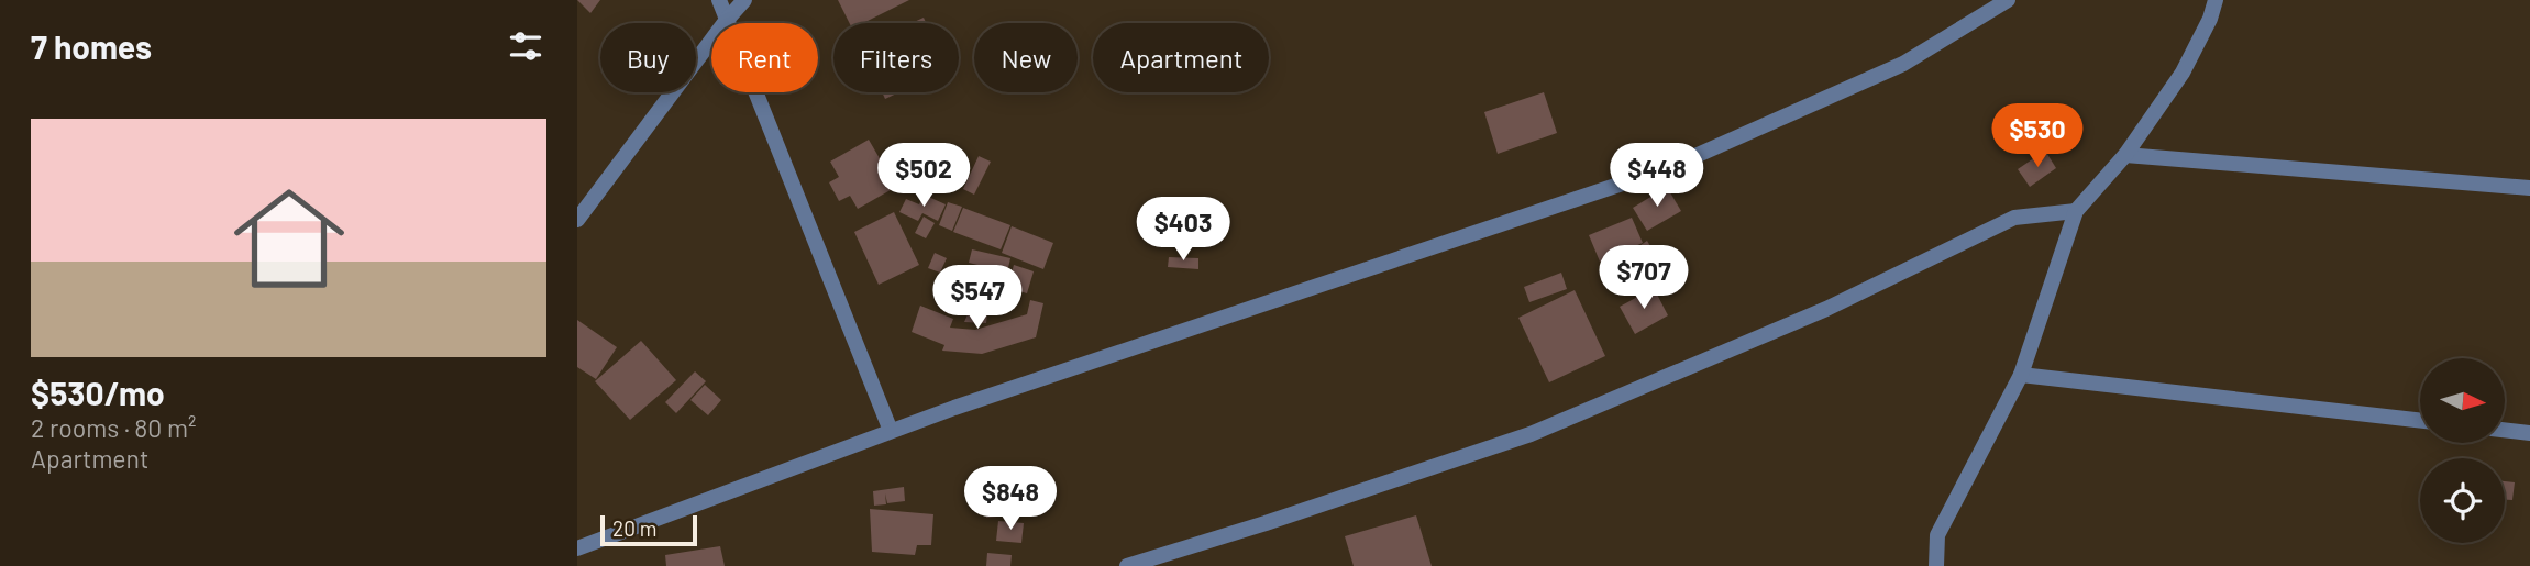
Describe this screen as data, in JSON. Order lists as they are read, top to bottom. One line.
{"scale_bar":"20 m","north":"right","page":{"heading":"7 homes","chip":["Buy","Rent","Filters","New","Apartment"],"list":[{"name":"$530/mo","note":"2 rooms · 80 m² · Apartment"}],"price":["$530","$502","$448","$403","$707","$547","$848"],"scale":"20 m"}}
